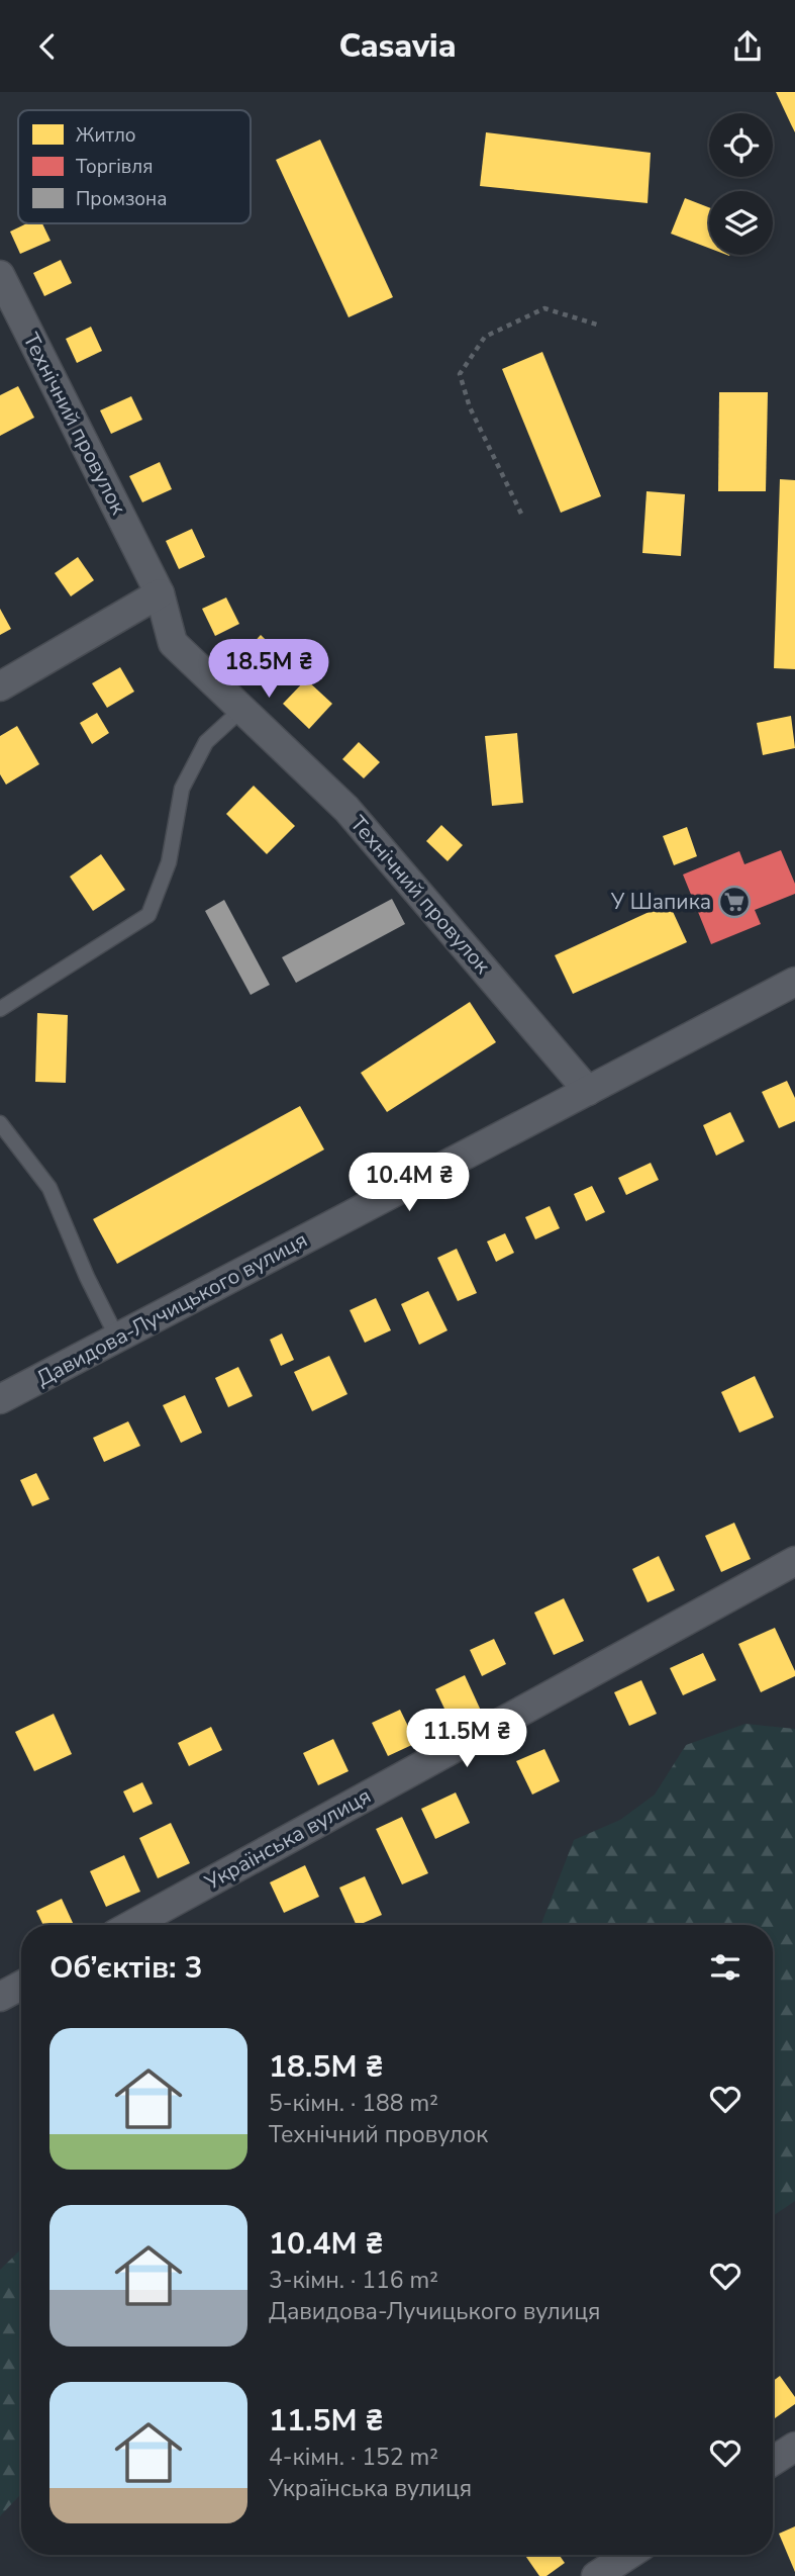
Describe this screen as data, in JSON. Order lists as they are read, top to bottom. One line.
{"streets":{"street":["Технічний провулок","Давидова-Лучицького вулиця","Українська вулиця"]},"crossings":[["Технічний провулок","Давидова-Лучицького вулиця"]],"places":{"supermarket":["У Шапика"]},"legend":["Житло","Торгівля","Промзона"],"page":{"header":"Casavia","price":["18.5M ₴","10.4M ₴","11.5M ₴"],"heading":"Об’єктів: 3","list":[{"name":"18.5M ₴","note":"5-кімн. · 188 m² · Технічний провулок"},{"name":"10.4M ₴","note":"3-кімн. · 116 m² · Давидова-Лучицького вулиця"},{"name":"11.5M ₴","note":"4-кімн. · 152 m² · Українська вулиця"}]}}
